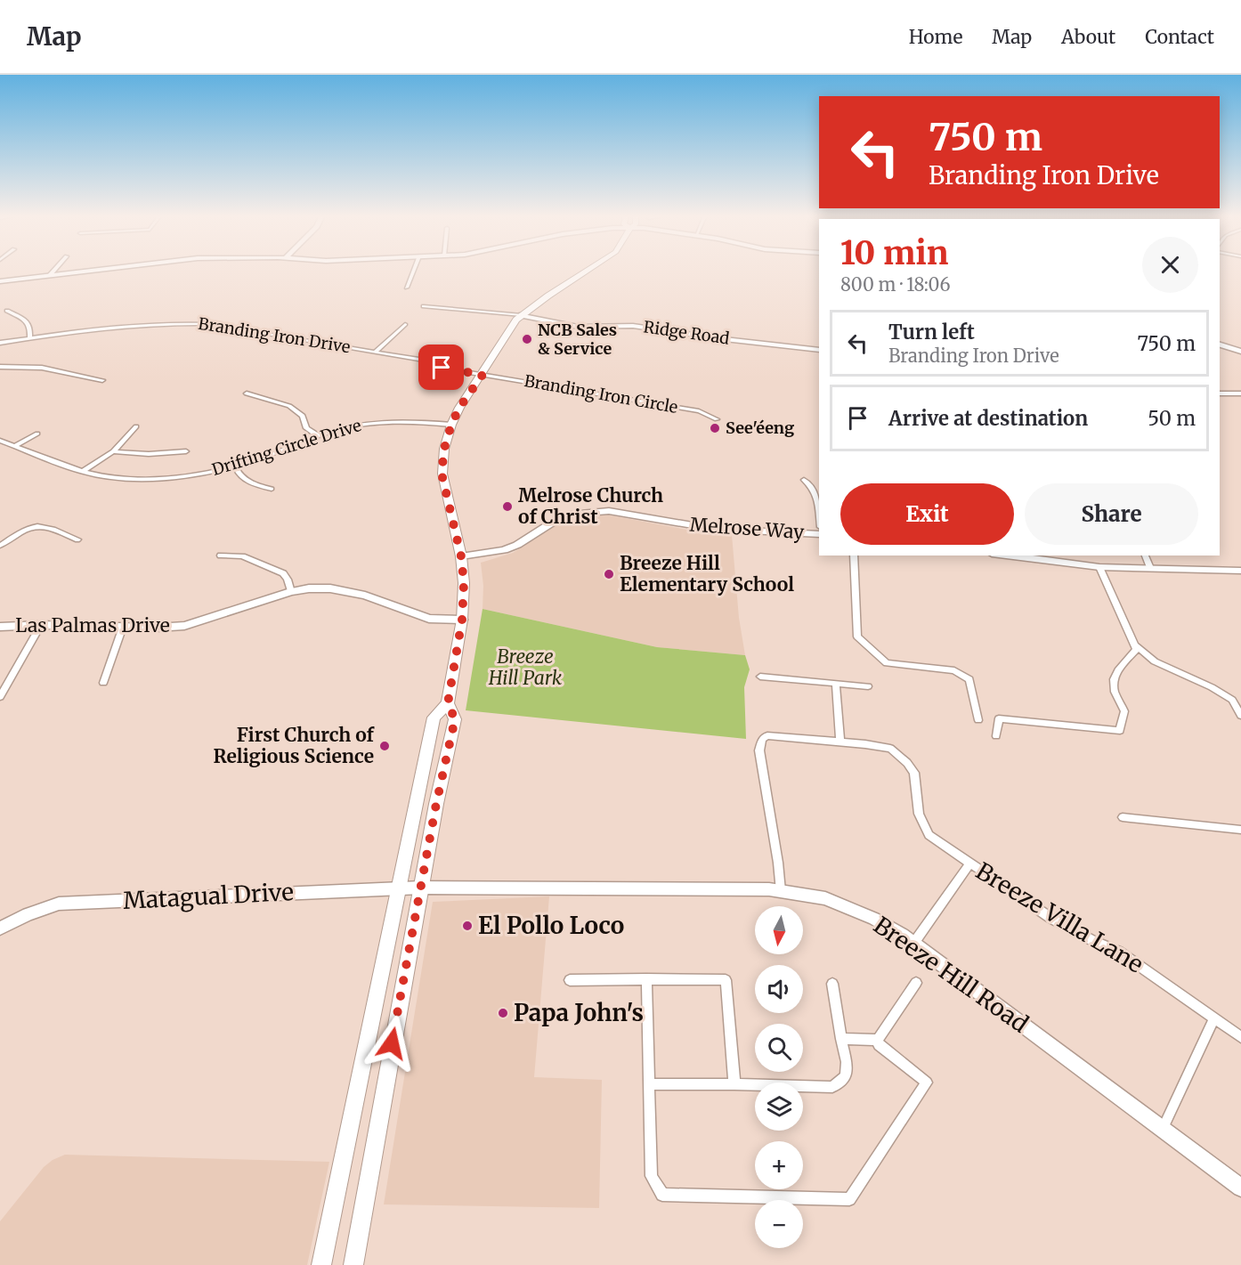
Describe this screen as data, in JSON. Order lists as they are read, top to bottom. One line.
{"streets":{"street":["Ridge Road","Branding Iron Drive","Branding Iron Circle","Drifting Circle Drive","Melrose Way","Las Palmas Drive","Matagual Drive","Breeze Villa Lane","Breeze Hill Road"]},"crossings":[["Branding Iron Drive","Branding Iron Circle"],["Matagual Drive","Breeze Hill Road"],["Breeze Villa Lane","Breeze Hill Road"]],"parks":["Breeze Hill Park"],"places":["NCB Sales & Service","See'éeng","Melrose Church of Christ","Breeze Hill Elementary School","First Church of Religious Science","El Pollo Loco","Papa John's"],"north":"bottom","page":{"header":"Map","nav":["Home","Map","About","Contact"],"turn":["750 m","Branding Iron Drive"],"heading":["10 min","800 m · 18:06"],"list":[{"name":"Turn left","note":"Branding Iron Drive","value":"750 m"},{"name":"Arrive at destination","value":"50 m"}],"buttons":["Exit","Share"],"map_buttons":["+","−"]}}
